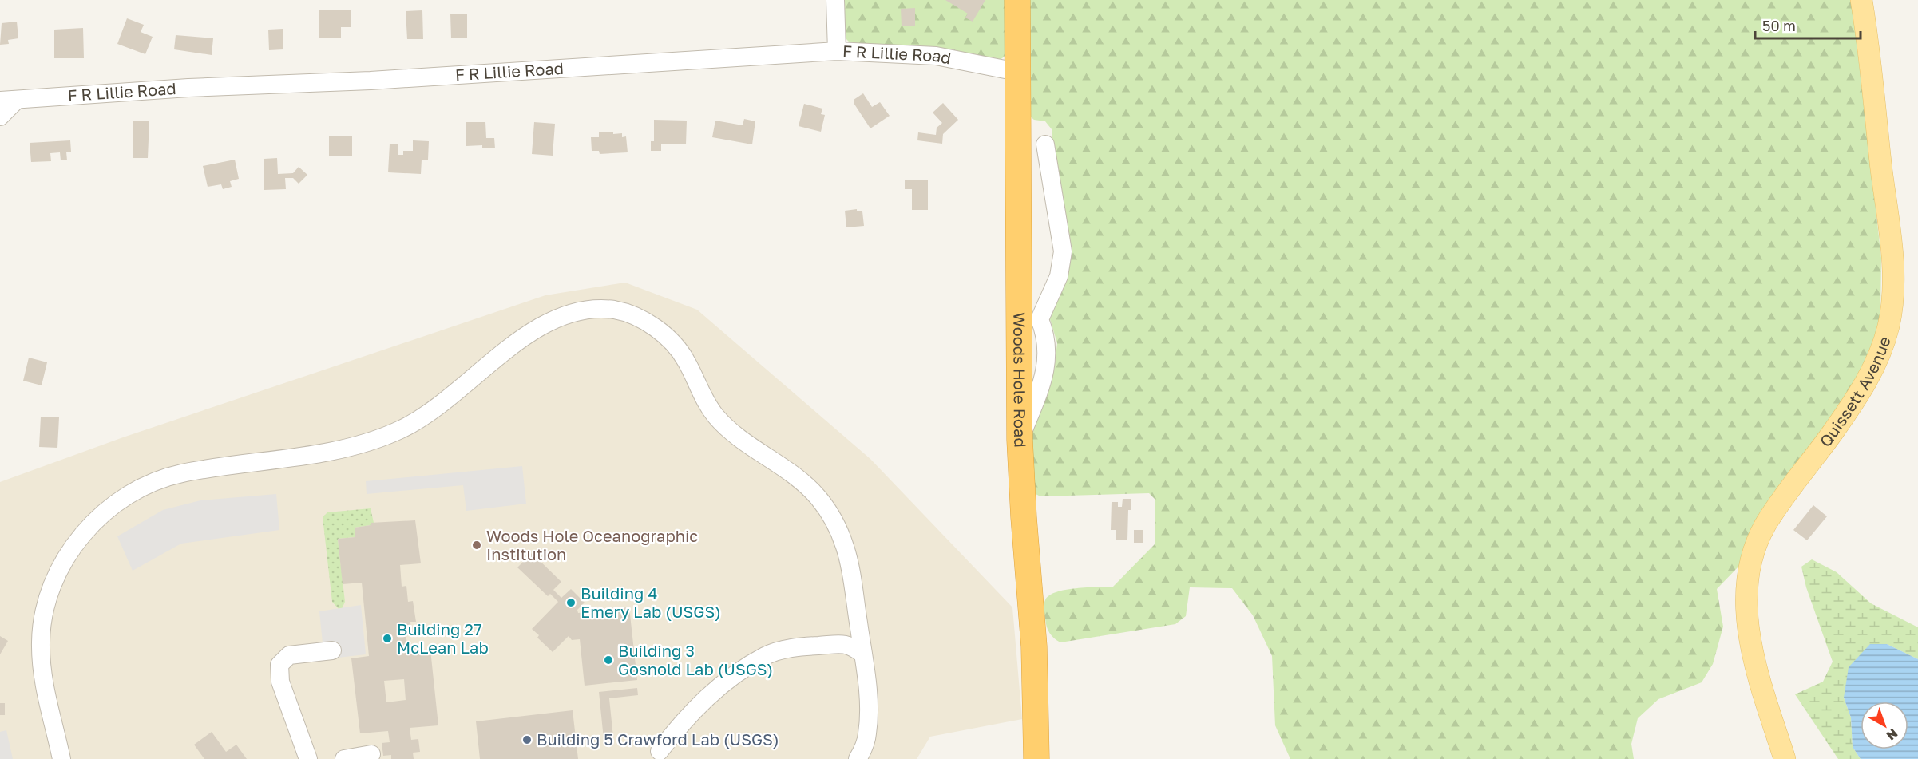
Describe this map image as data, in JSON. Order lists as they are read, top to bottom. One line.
{"streets":{"highway":["Woods Hole Road"],"main road":["Quissett Avenue"],"street":["F R Lillie Road"]},"crossings":[["F R Lillie Road","Woods Hole Road"]],"places":["Woods Hole Oceanographic Institution","Building 4 Emery Lab (USGS)","Building 27 McLean Lab","Building 3 Gosnold Lab (USGS)","Building 5 Crawford Lab (USGS)"],"scale_bar":"50 m","north":"bottom right"}
